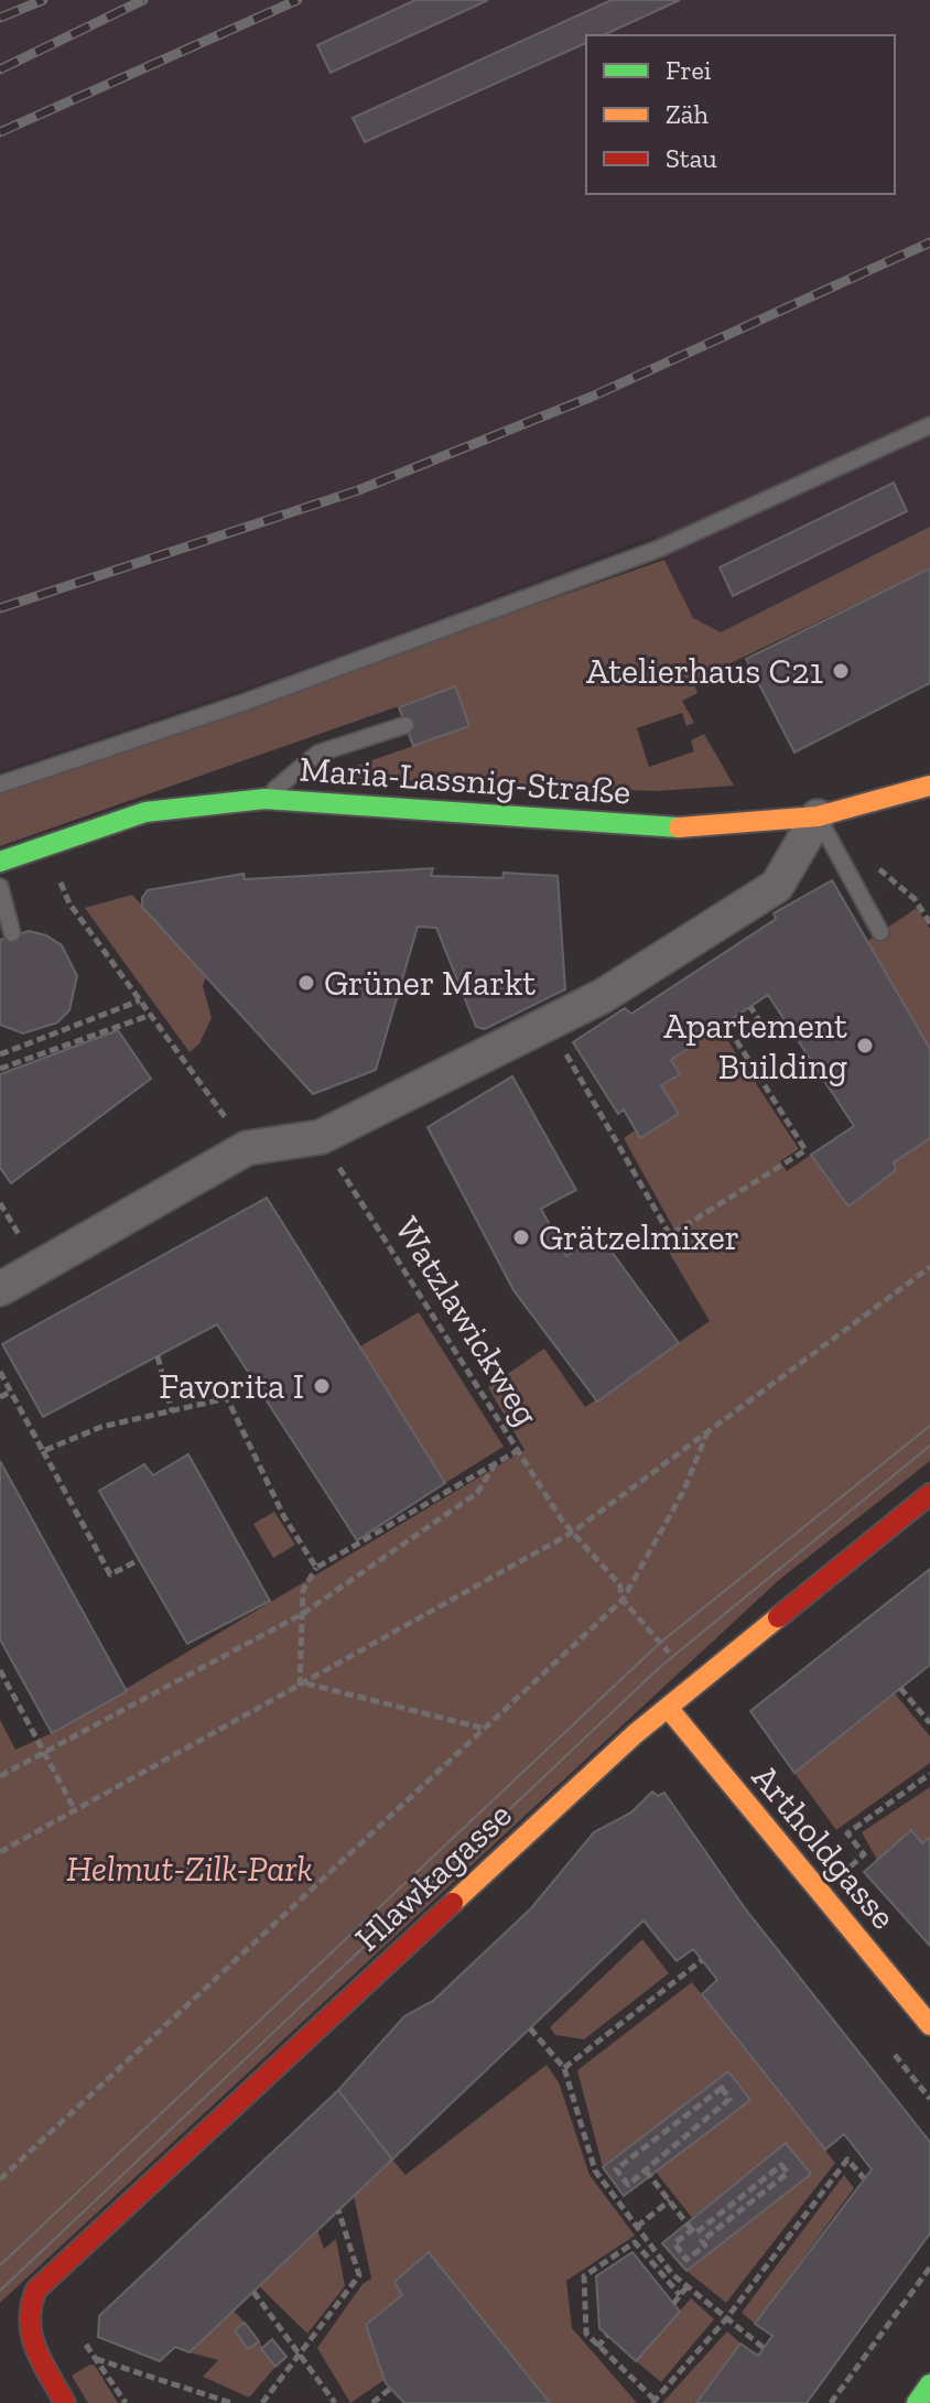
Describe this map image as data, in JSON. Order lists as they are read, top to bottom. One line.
{"streets":{"street":["Maria-Lassnig-Straße","Artholdgasse","Hlawkagasse"],"path":["Watzlawickweg"]},"crossings":[["Watzlawickweg","Hlawkagasse"],["Artholdgasse","Hlawkagasse"]],"parks":["Helmut-Zilk-Park"],"places":["Atelierhaus C21","Grüner Markt","Apartement Building","Grätzelmixer","Favorita I"],"legend":["Frei","Zäh","Stau"]}
